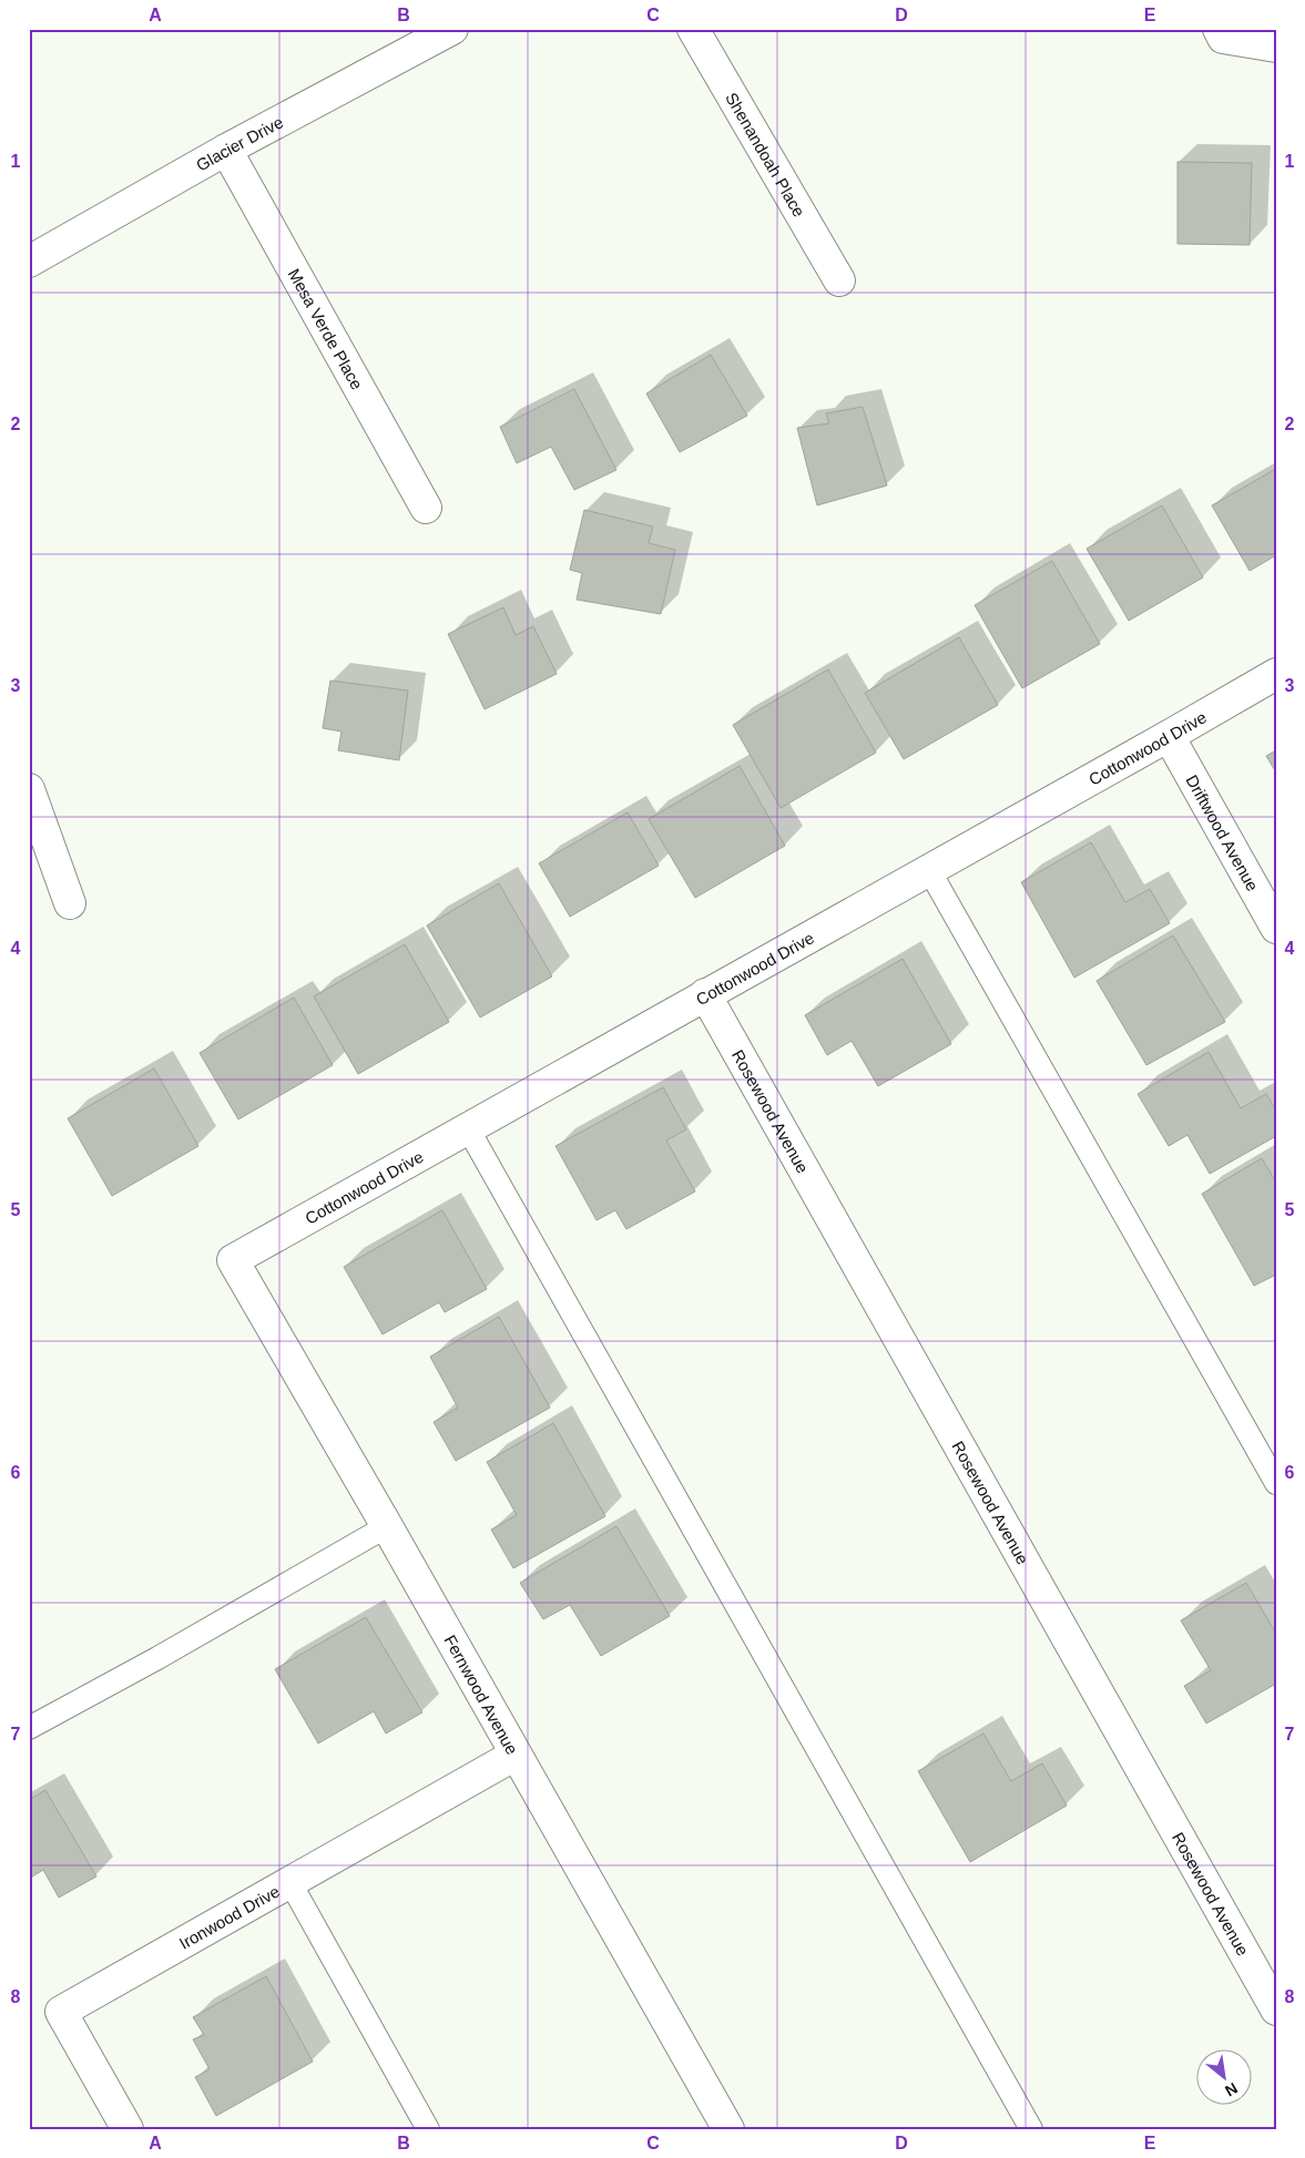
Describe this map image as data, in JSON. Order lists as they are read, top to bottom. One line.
{"streets":{"street":["Glacier Drive","Shenandoah Place","Mesa Verde Place","Cottonwood Drive","Driftwood Avenue","Rosewood Avenue","Fernwood Avenue","Ironwood Drive"]},"crossings":[["Glacier Drive","Mesa Verde Place"],["Cottonwood Drive","Driftwood Avenue"],["Cottonwood Drive","Rosewood Avenue"],["Cottonwood Drive","Fernwood Avenue"],["Fernwood Avenue","Ironwood Drive"]],"north":"bottom right","grid":{"columns":["A","B","C","D","E"],"rows":["1","2","3","4","5","6","7","8"]}}
